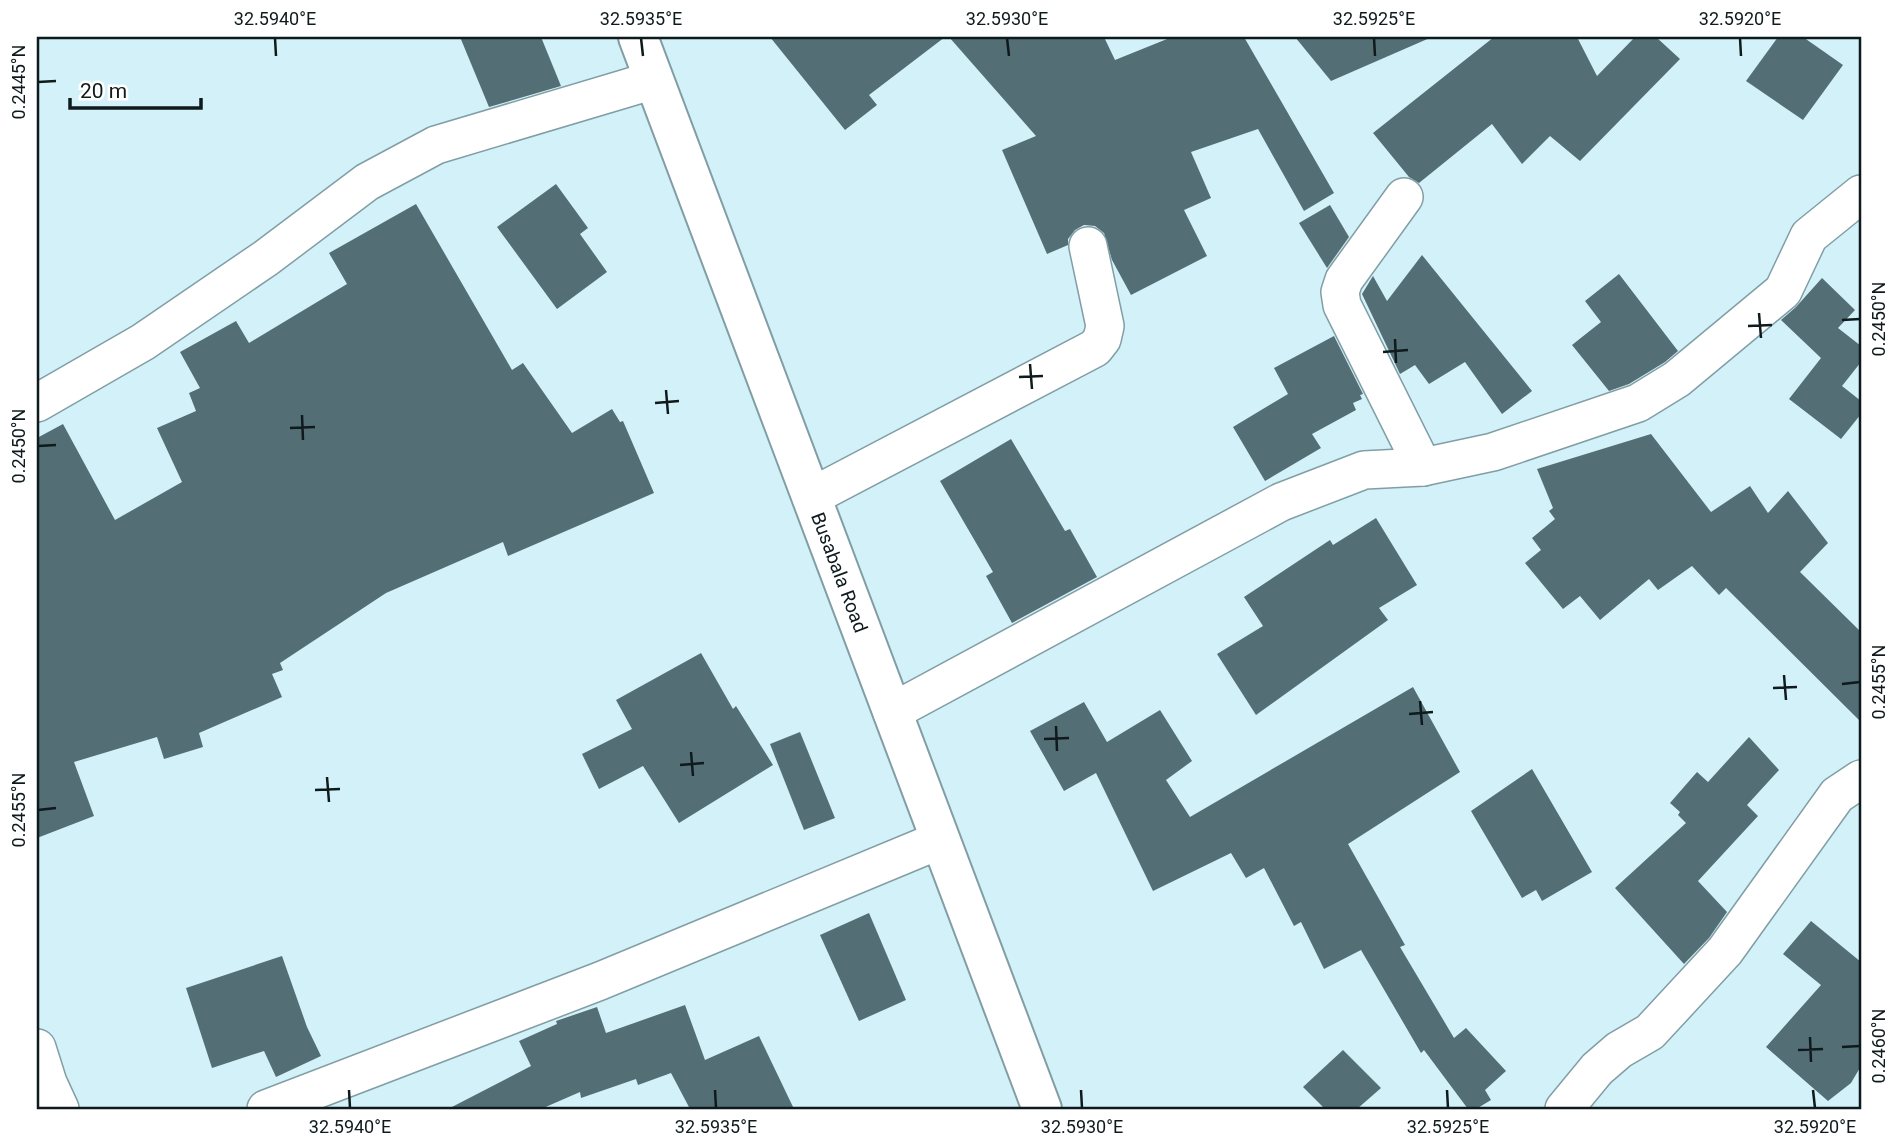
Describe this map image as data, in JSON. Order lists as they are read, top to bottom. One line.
{"streets":{"street":["Busabala Road"]},"scale_bar":"20 m","coordinates":["32.5940°E","32.5935°E","32.5930°E","32.5925°E","32.5920°E","0.2445°N","0.2450°N","0.2455°N","0.2460°N"]}
